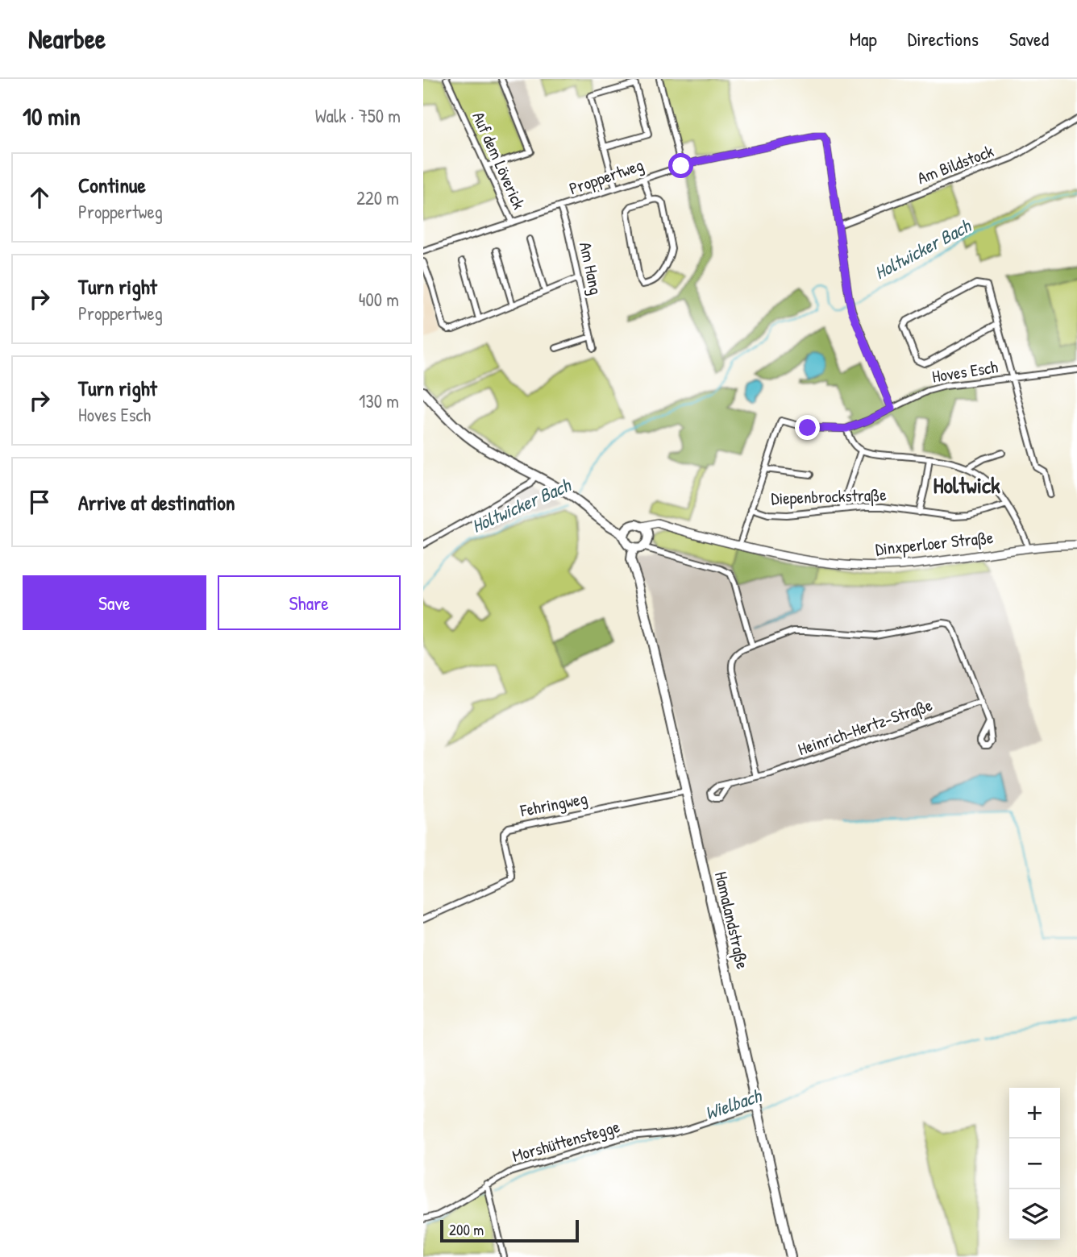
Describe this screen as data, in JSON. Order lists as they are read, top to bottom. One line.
{"streets":{"main road":["Dinxperloer Straße","Hamalandstraße"],"street":["Auf dem Löverick","Am Bildstock","Proppertweg","Am Hang","Hoves Esch","Diepenbrockstraße","Heinrich-Hertz-Straße","Fehringweg","Morshüttenstegge"]},"crossings":[["Auf dem Löverick","Proppertweg"],["Am Bildstock","Proppertweg"],["Proppertweg","Am Hang"],["Proppertweg","Hoves Esch"],["Hoves Esch","Diepenbrockstraße"],["Hoves Esch","Dinxperloer Straße"],["Fehringweg","Hamalandstraße"],["Hamalandstraße","Morshüttenstegge"]],"districts":["Holtwick"],"water":["Holtwicker Bach","Wielbach"],"scale_bar":"200 m","page":{"header":"Nearbee","nav":["Map","Directions","Saved"],"heading":["10 min","Walk · 750 m"],"list":[["Continue","Proppertweg","220 m"],["Turn right","Proppertweg","400 m"],["Turn right","Hoves Esch","130 m"],"Arrive at destination"],"buttons":["Save","Share"],"map_buttons":["+","−"],"scale":"200 m"}}
